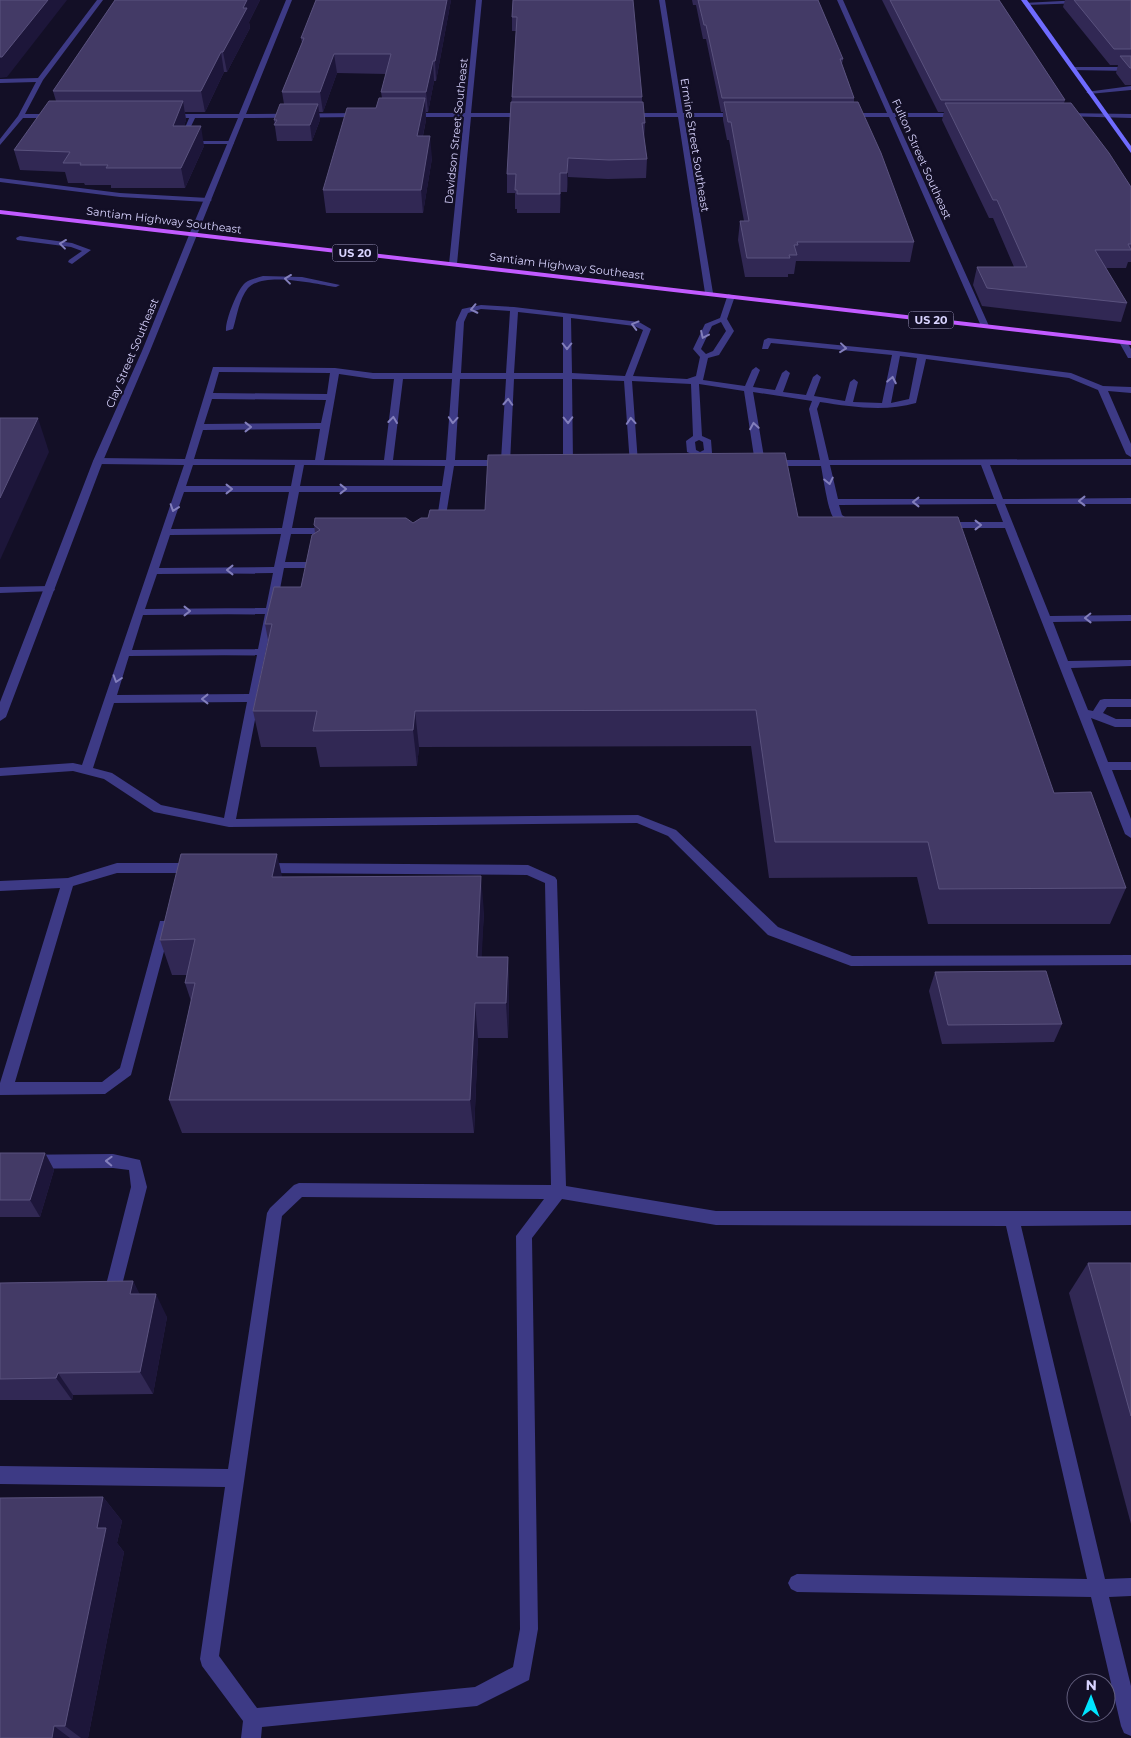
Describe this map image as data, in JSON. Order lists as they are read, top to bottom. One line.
{"streets":{"main road":["Santiam Highway Southeast","US 20"],"street":["Davidson Street Southeast","Ermine Street Southeast","Fulton Street Southeast","Clay Street Southeast"]},"crossings":[["Davidson Street Southeast","Santiam Highway Southeast"],["Ermine Street Southeast","Santiam Highway Southeast"],["Fulton Street Southeast","Santiam Highway Southeast"],["Santiam Highway Southeast","Clay Street Southeast"]],"north":"top"}
